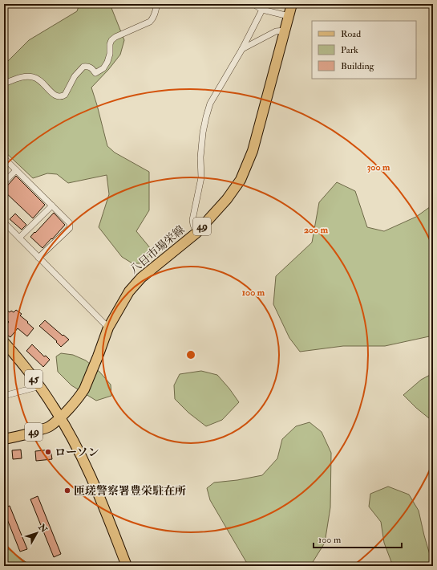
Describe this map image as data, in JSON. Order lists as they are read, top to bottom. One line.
{"streets":{"main road":["49","八日市場栄線","45"]},"crossings":[["八日市場栄線","45"]],"places":["ローソン","匝瑳警察署豊栄駐在所"],"legend":["Road","Park","Building"],"scale_bar":"100 m","north":"top right","rings":["300 m","200 m","100 m"]}
